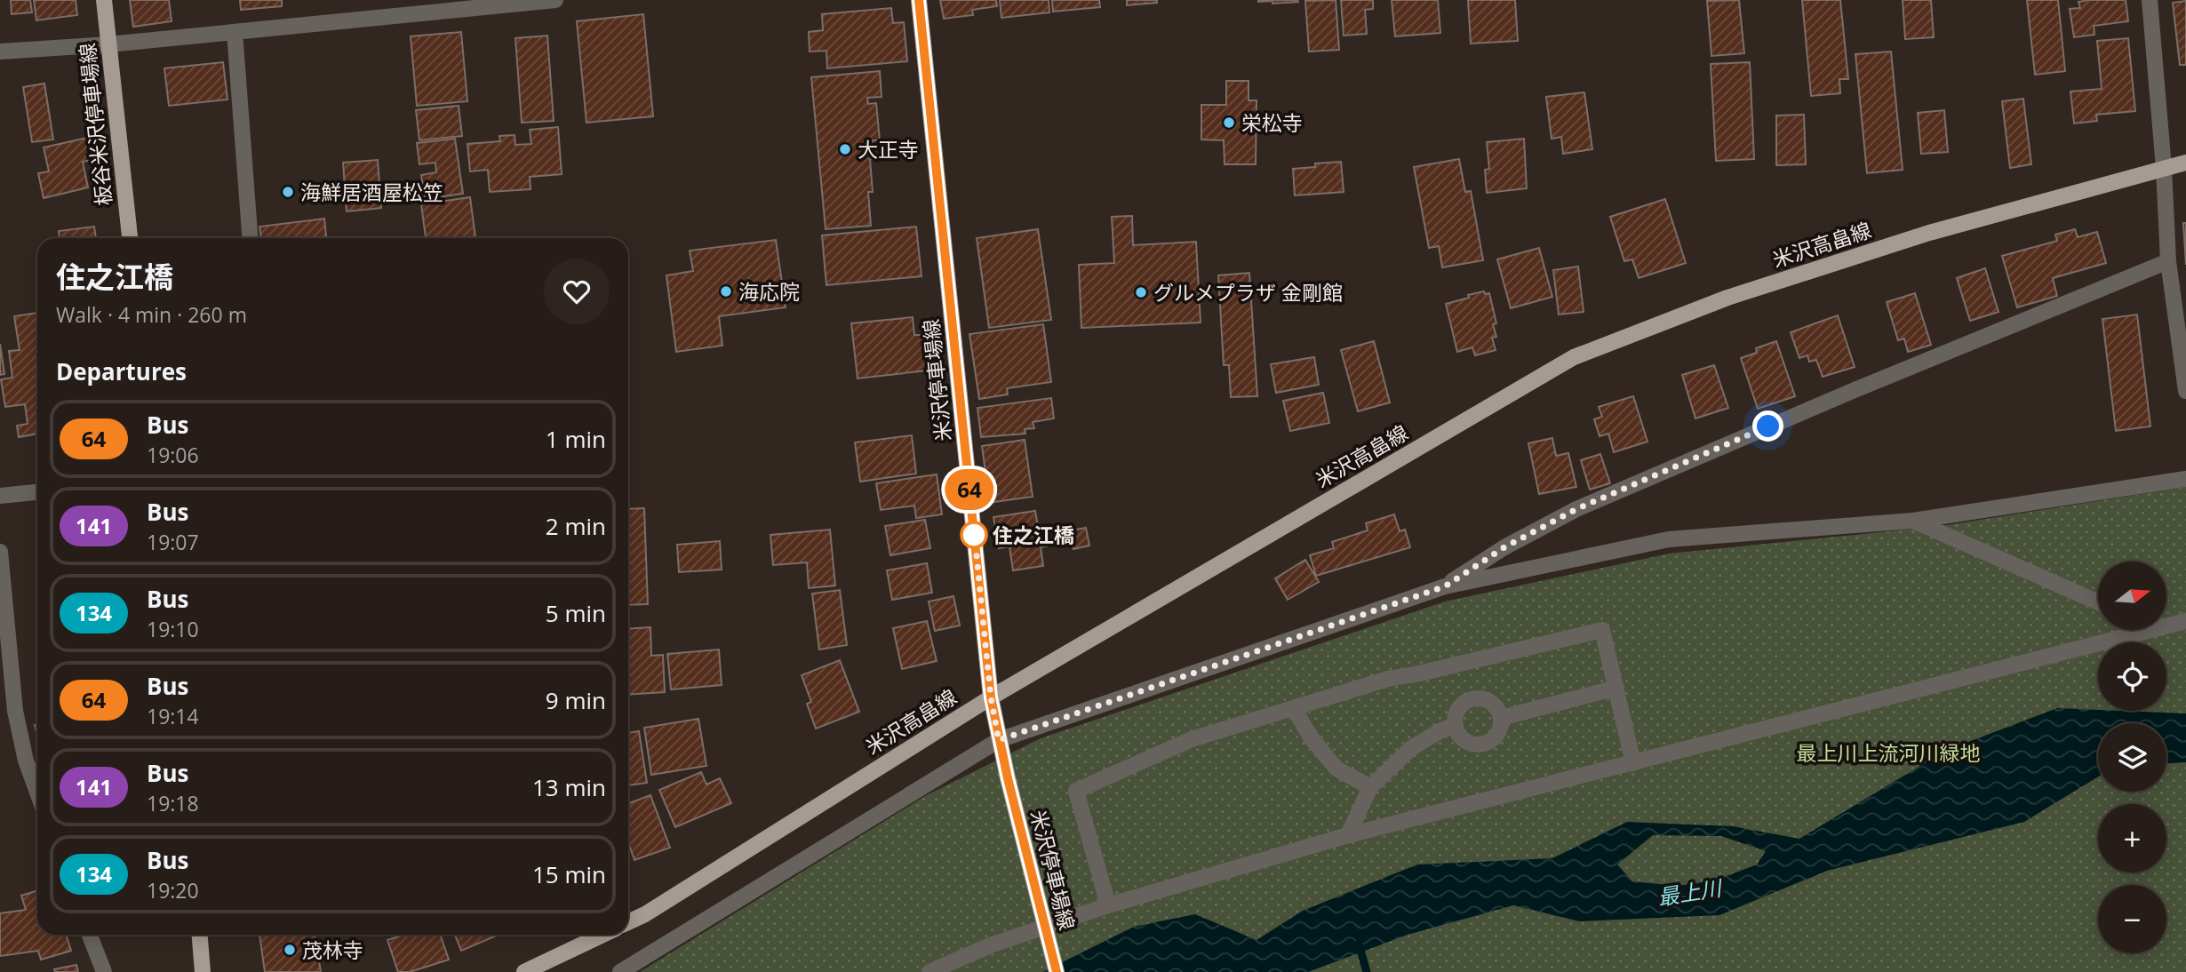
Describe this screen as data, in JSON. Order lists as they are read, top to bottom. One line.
{"streets":{"main road":["板谷米沢停車場線","米沢高畠線","米沢停車場線"]},"crossings":[["米沢高畠線","米沢停車場線"]],"water":["最上川"],"parks":["最上川上流河川緑地"],"places":["栄松寺","大正寺","海鮮居酒屋松笠","海応院","グルメプラザ 金剛館","住之江橋","茂林寺"],"lines":["bus line 64"],"north":"right","page":{"on_map":"64","heading":[["住之江橋","Walk · 4 min · 260 m"],"Departures"],"list":[{"mark":"64","name":"Bus","note":"19:06","value":"1 min"},{"mark":"141","name":"Bus","note":"19:07","value":"2 min"},{"mark":"134","name":"Bus","note":"19:10","value":"5 min"},{"mark":"64","name":"Bus","note":"19:14","value":"9 min"},{"mark":"141","name":"Bus","note":"19:18","value":"13 min"},{"mark":"134","name":"Bus","note":"19:20","value":"15 min"}],"map_buttons":["+","−"]}}
